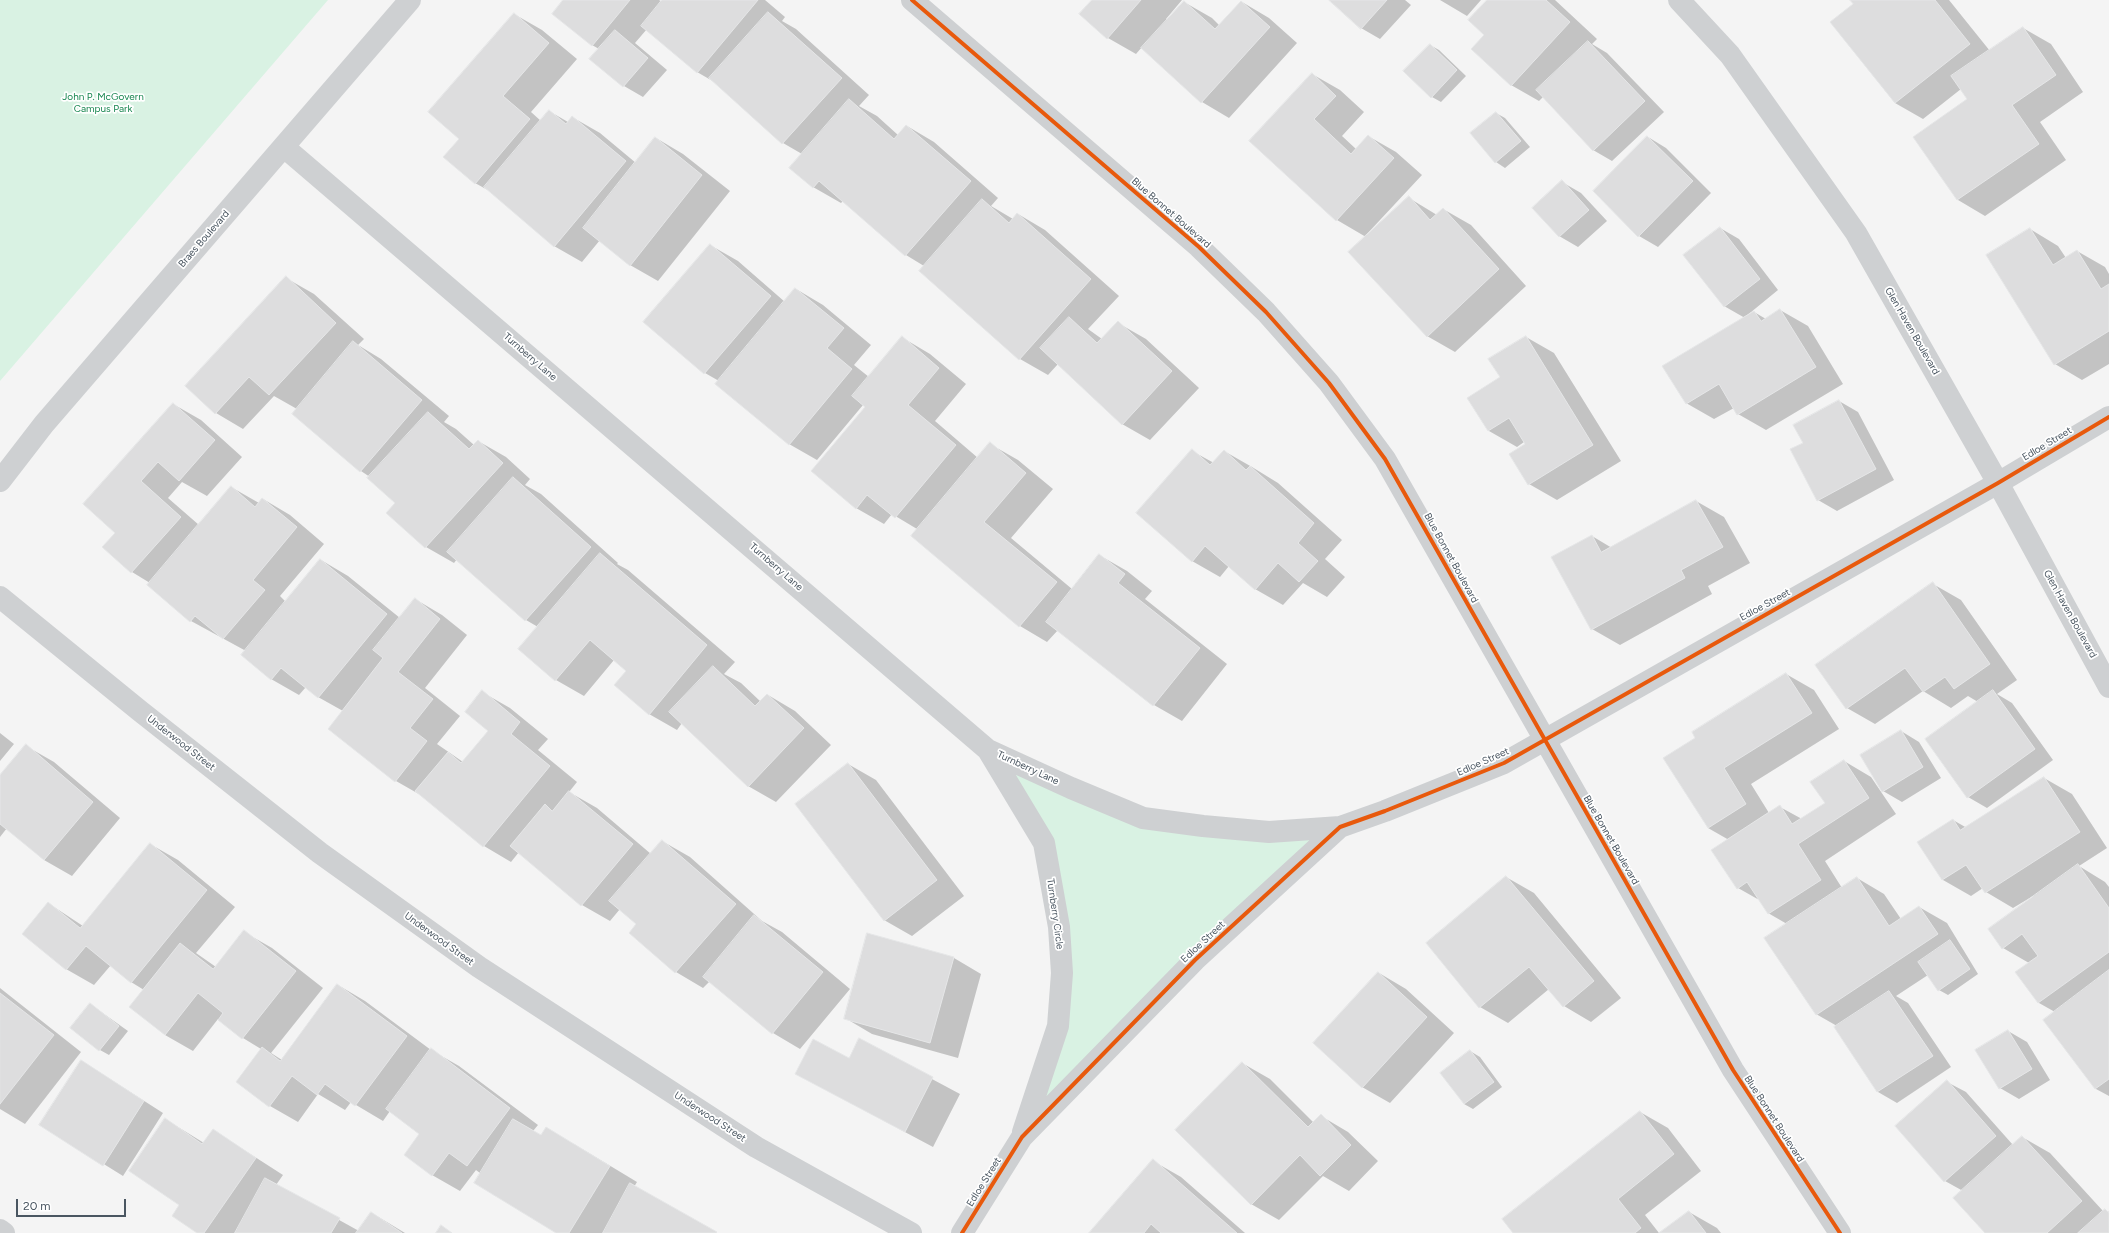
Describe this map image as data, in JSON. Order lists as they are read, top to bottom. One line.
{"streets":{"street":["Blue Bonnet Boulevard","Braes Boulevard","Glen Haven Boulevard","Turnberry Lane","Edloe Street","Underwood Street","Turnberry Circle"]},"crossings":[["Blue Bonnet Boulevard","Edloe Street"],["Braes Boulevard","Turnberry Lane"],["Glen Haven Boulevard","Edloe Street"],["Turnberry Lane","Edloe Street"],["Turnberry Lane","Turnberry Circle"],["Edloe Street","Turnberry Circle"]],"parks":["John P. McGovern Campus Park"],"scale_bar":"20 m"}
